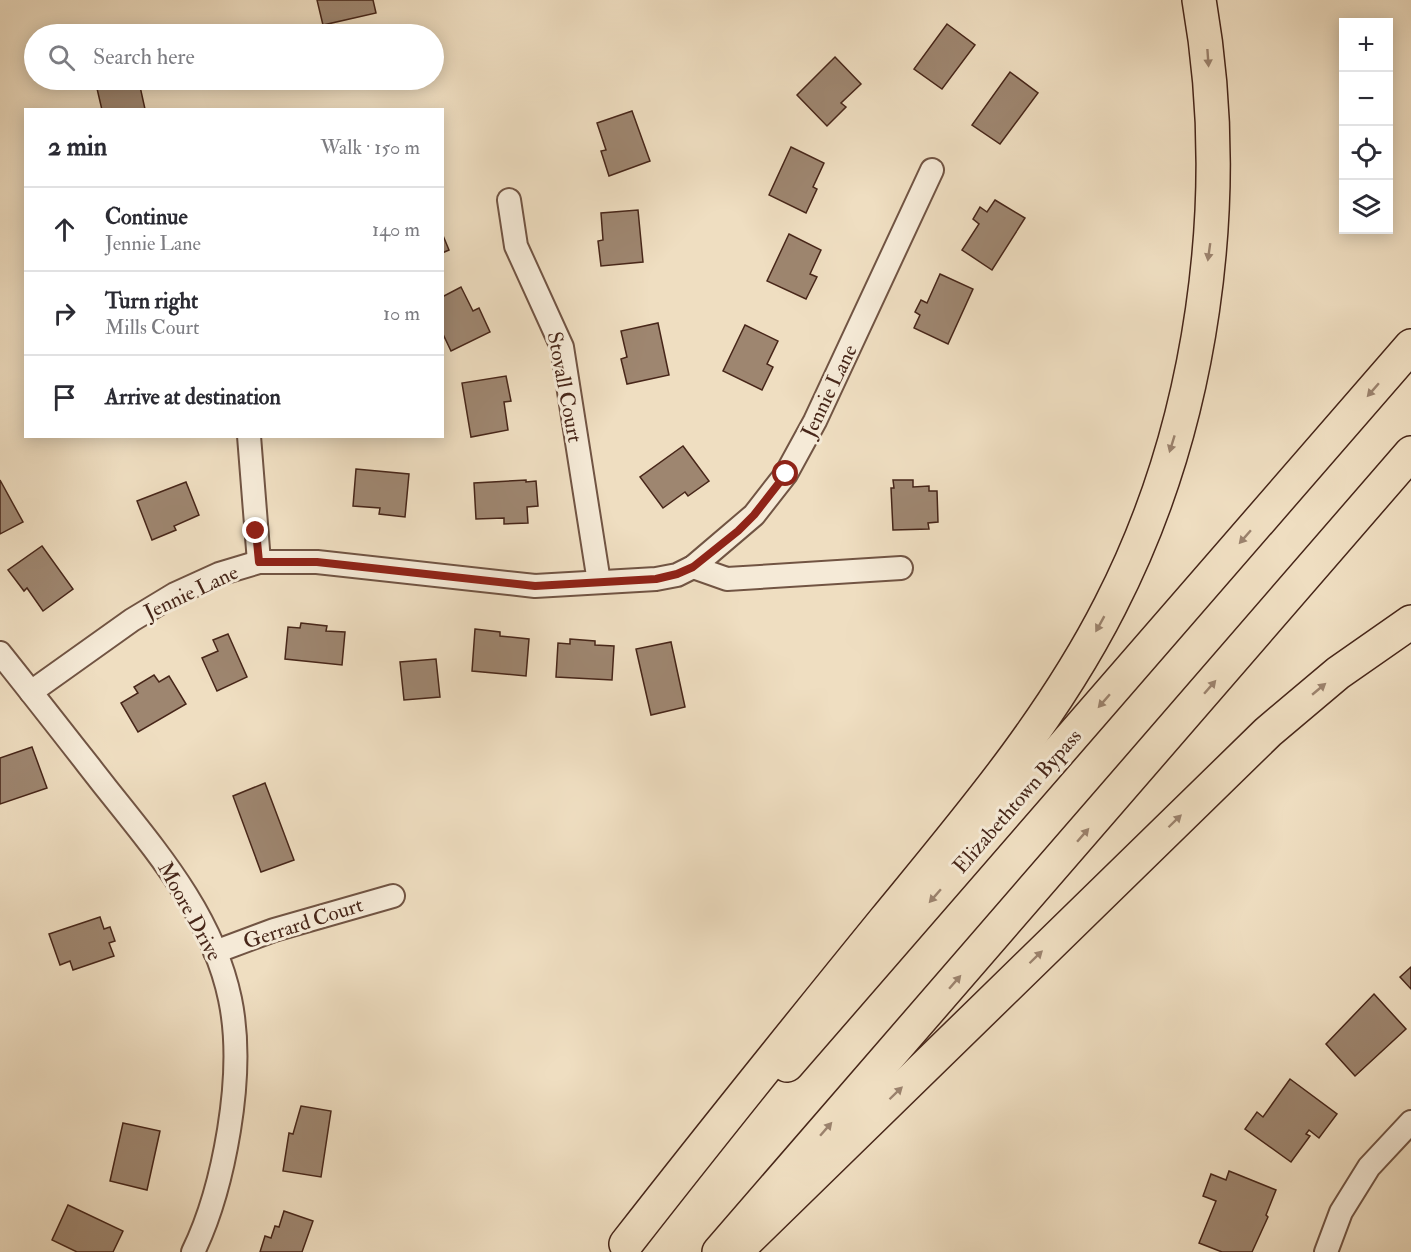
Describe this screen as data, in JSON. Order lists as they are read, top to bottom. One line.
{"streets":{"highway":["Elizabethtown Bypass"],"street":["Stovall Court","Jennie Lane","Moore Drive","Gerrard Court"]},"crossings":[["Stovall Court","Jennie Lane"],["Jennie Lane","Moore Drive"],["Moore Drive","Gerrard Court"]],"page":{"map_buttons":["+","−"],"search":"Search here","heading":["2 min","Walk · 150 m"],"list":[["Continue","Jennie Lane","140 m"],["Turn right","Mills Court","10 m"],"Arrive at destination"]}}
